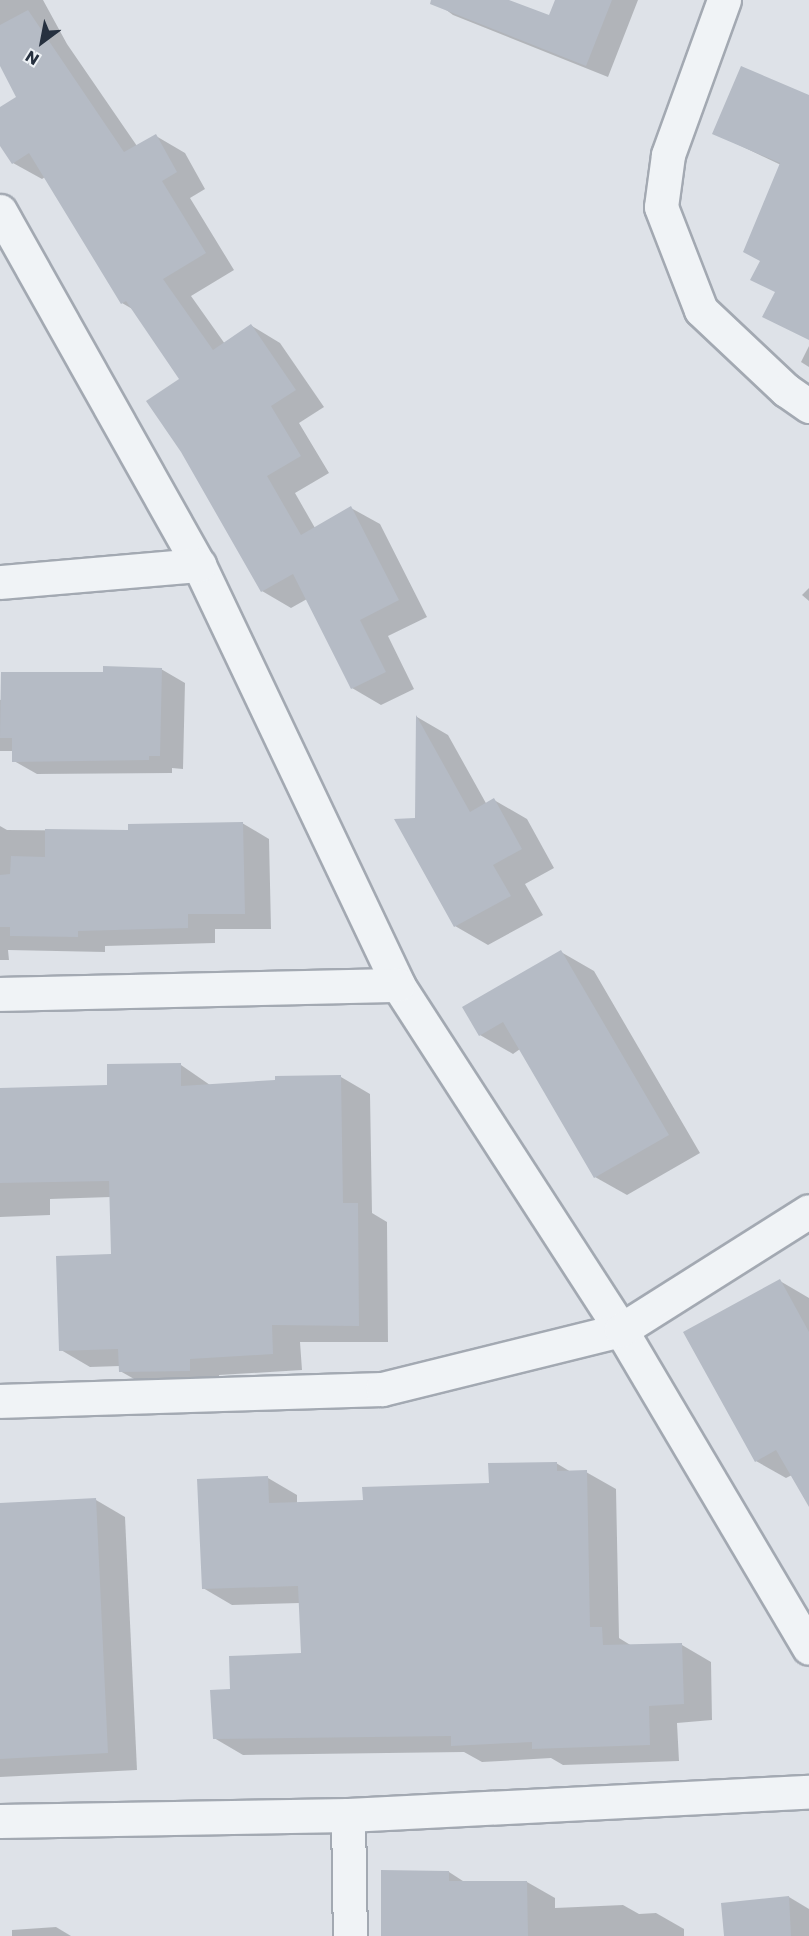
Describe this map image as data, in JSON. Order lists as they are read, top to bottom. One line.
{"north":"bottom left"}
